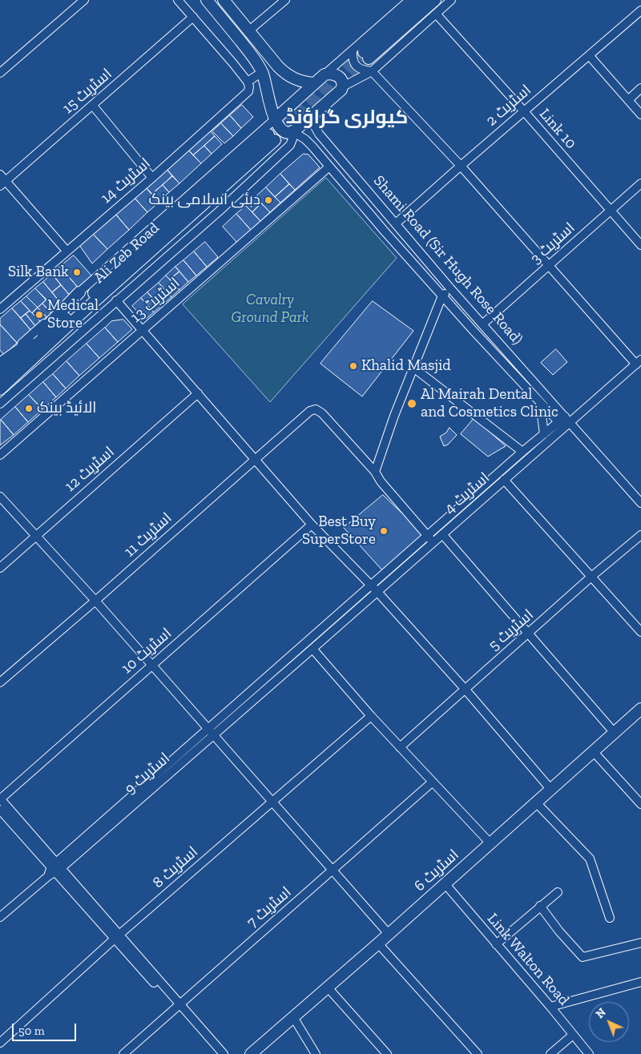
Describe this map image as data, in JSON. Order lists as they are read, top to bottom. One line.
{"streets":{"main road":["Ali Zeb Road","اسٹریٹ 6"],"street":["اسٹریٹ 15","اسٹریٹ 2","Link 10","اسٹریٹ 14","اسٹریٹ 3","Shami Road (Sir Hugh Rose Road)","اسٹریٹ 13","اسٹریٹ 12","اسٹریٹ 4","اسٹریٹ 11","اسٹریٹ 5","اسٹریٹ 10","اسٹریٹ 9","اسٹریٹ 8","اسٹریٹ 7","Link Walton Road"]},"crossings":[["اسٹریٹ 2","Link 10"],["اسٹریٹ 2","Shami Road (Sir Hugh Rose Road)"],["Link 10","اسٹریٹ 3"],["اسٹریٹ 3","Shami Road (Sir Hugh Rose Road)"],["Shami Road (Sir Hugh Rose Road)","اسٹریٹ 13"],["Shami Road (Sir Hugh Rose Road)","اسٹریٹ 4"],["اسٹریٹ 6","Link Walton Road"]],"districts":["کیولری گراؤنڈ"],"parks":["Cavalry Ground Park"],"places":["دبئی اسلامی بینک","Silk Bank","Medical Store","Khalid Masjid","Al Mairah Dental and Cosmetics Clinic","الائیڈ بینک","Best Buy SuperStore"],"scale_bar":"50 m","north":"top left"}
